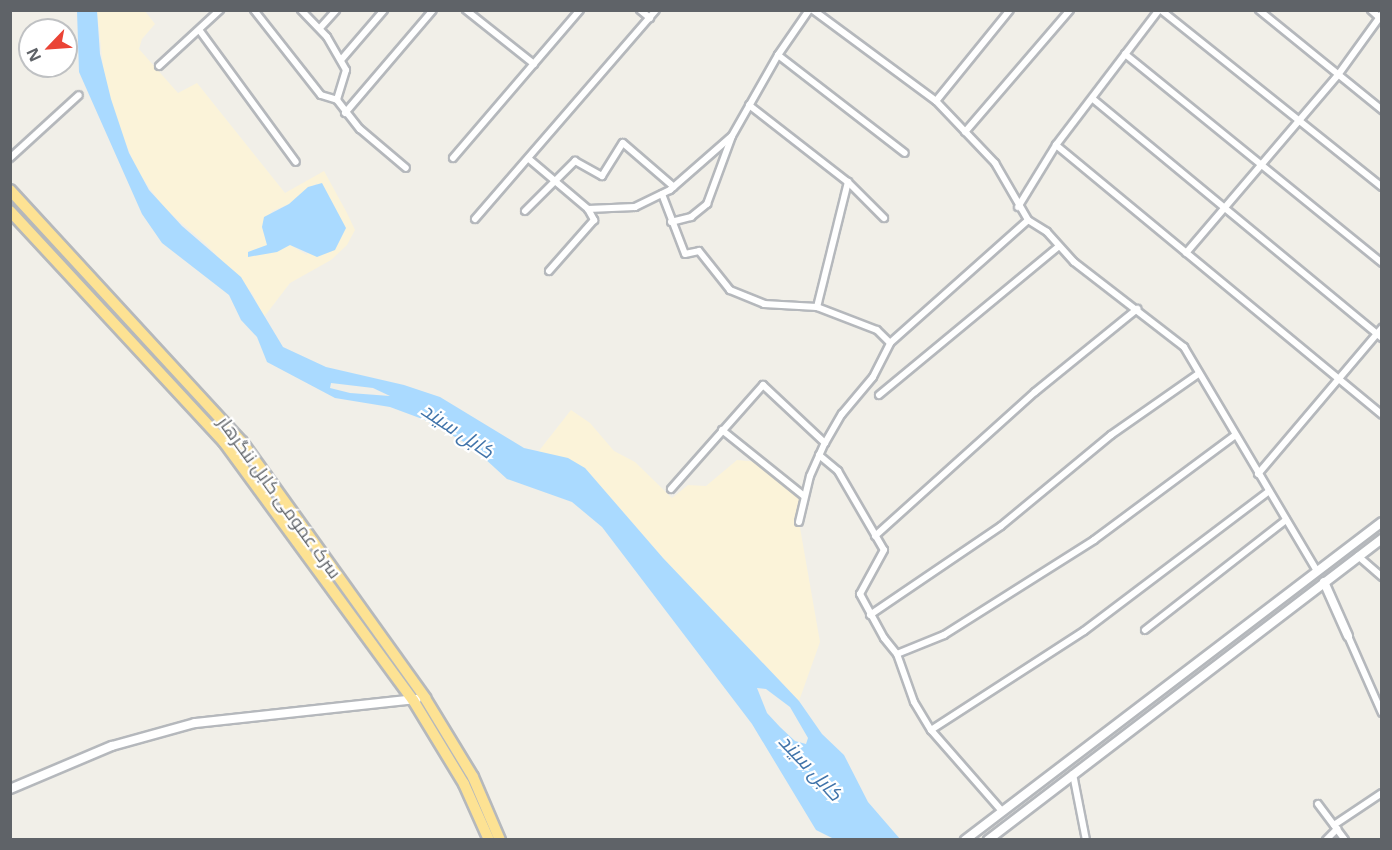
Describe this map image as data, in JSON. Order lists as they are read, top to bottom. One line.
{"streets":{"highway":["سرک عمومی کابل ننگرهار"]},"water":["کابل سيند"],"north":"bottom left"}
